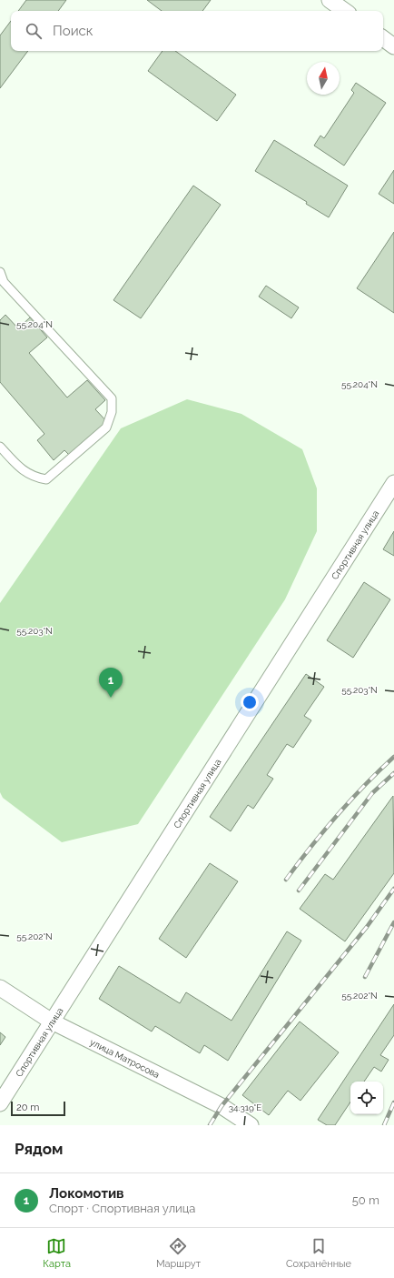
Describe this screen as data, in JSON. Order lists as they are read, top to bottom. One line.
{"streets":{"street":["Спортивная улица","улица Матросова"]},"crossings":[["Спортивная улица","улица Матросова"]],"scale_bar":"20 m","north":"top","page":{"search":"Поиск","pins":"1","scale":"20 m","heading":"Рядом","list":[{"mark":"1","name":"Локомотив","note":"Спорт · Спортивная улица","value":"50 m"}],"nav":["Карта","Маршрут","Сохранённые"]},"coordinates":["55.204°N","55.203°N","55.202°N","34.319°E"]}
